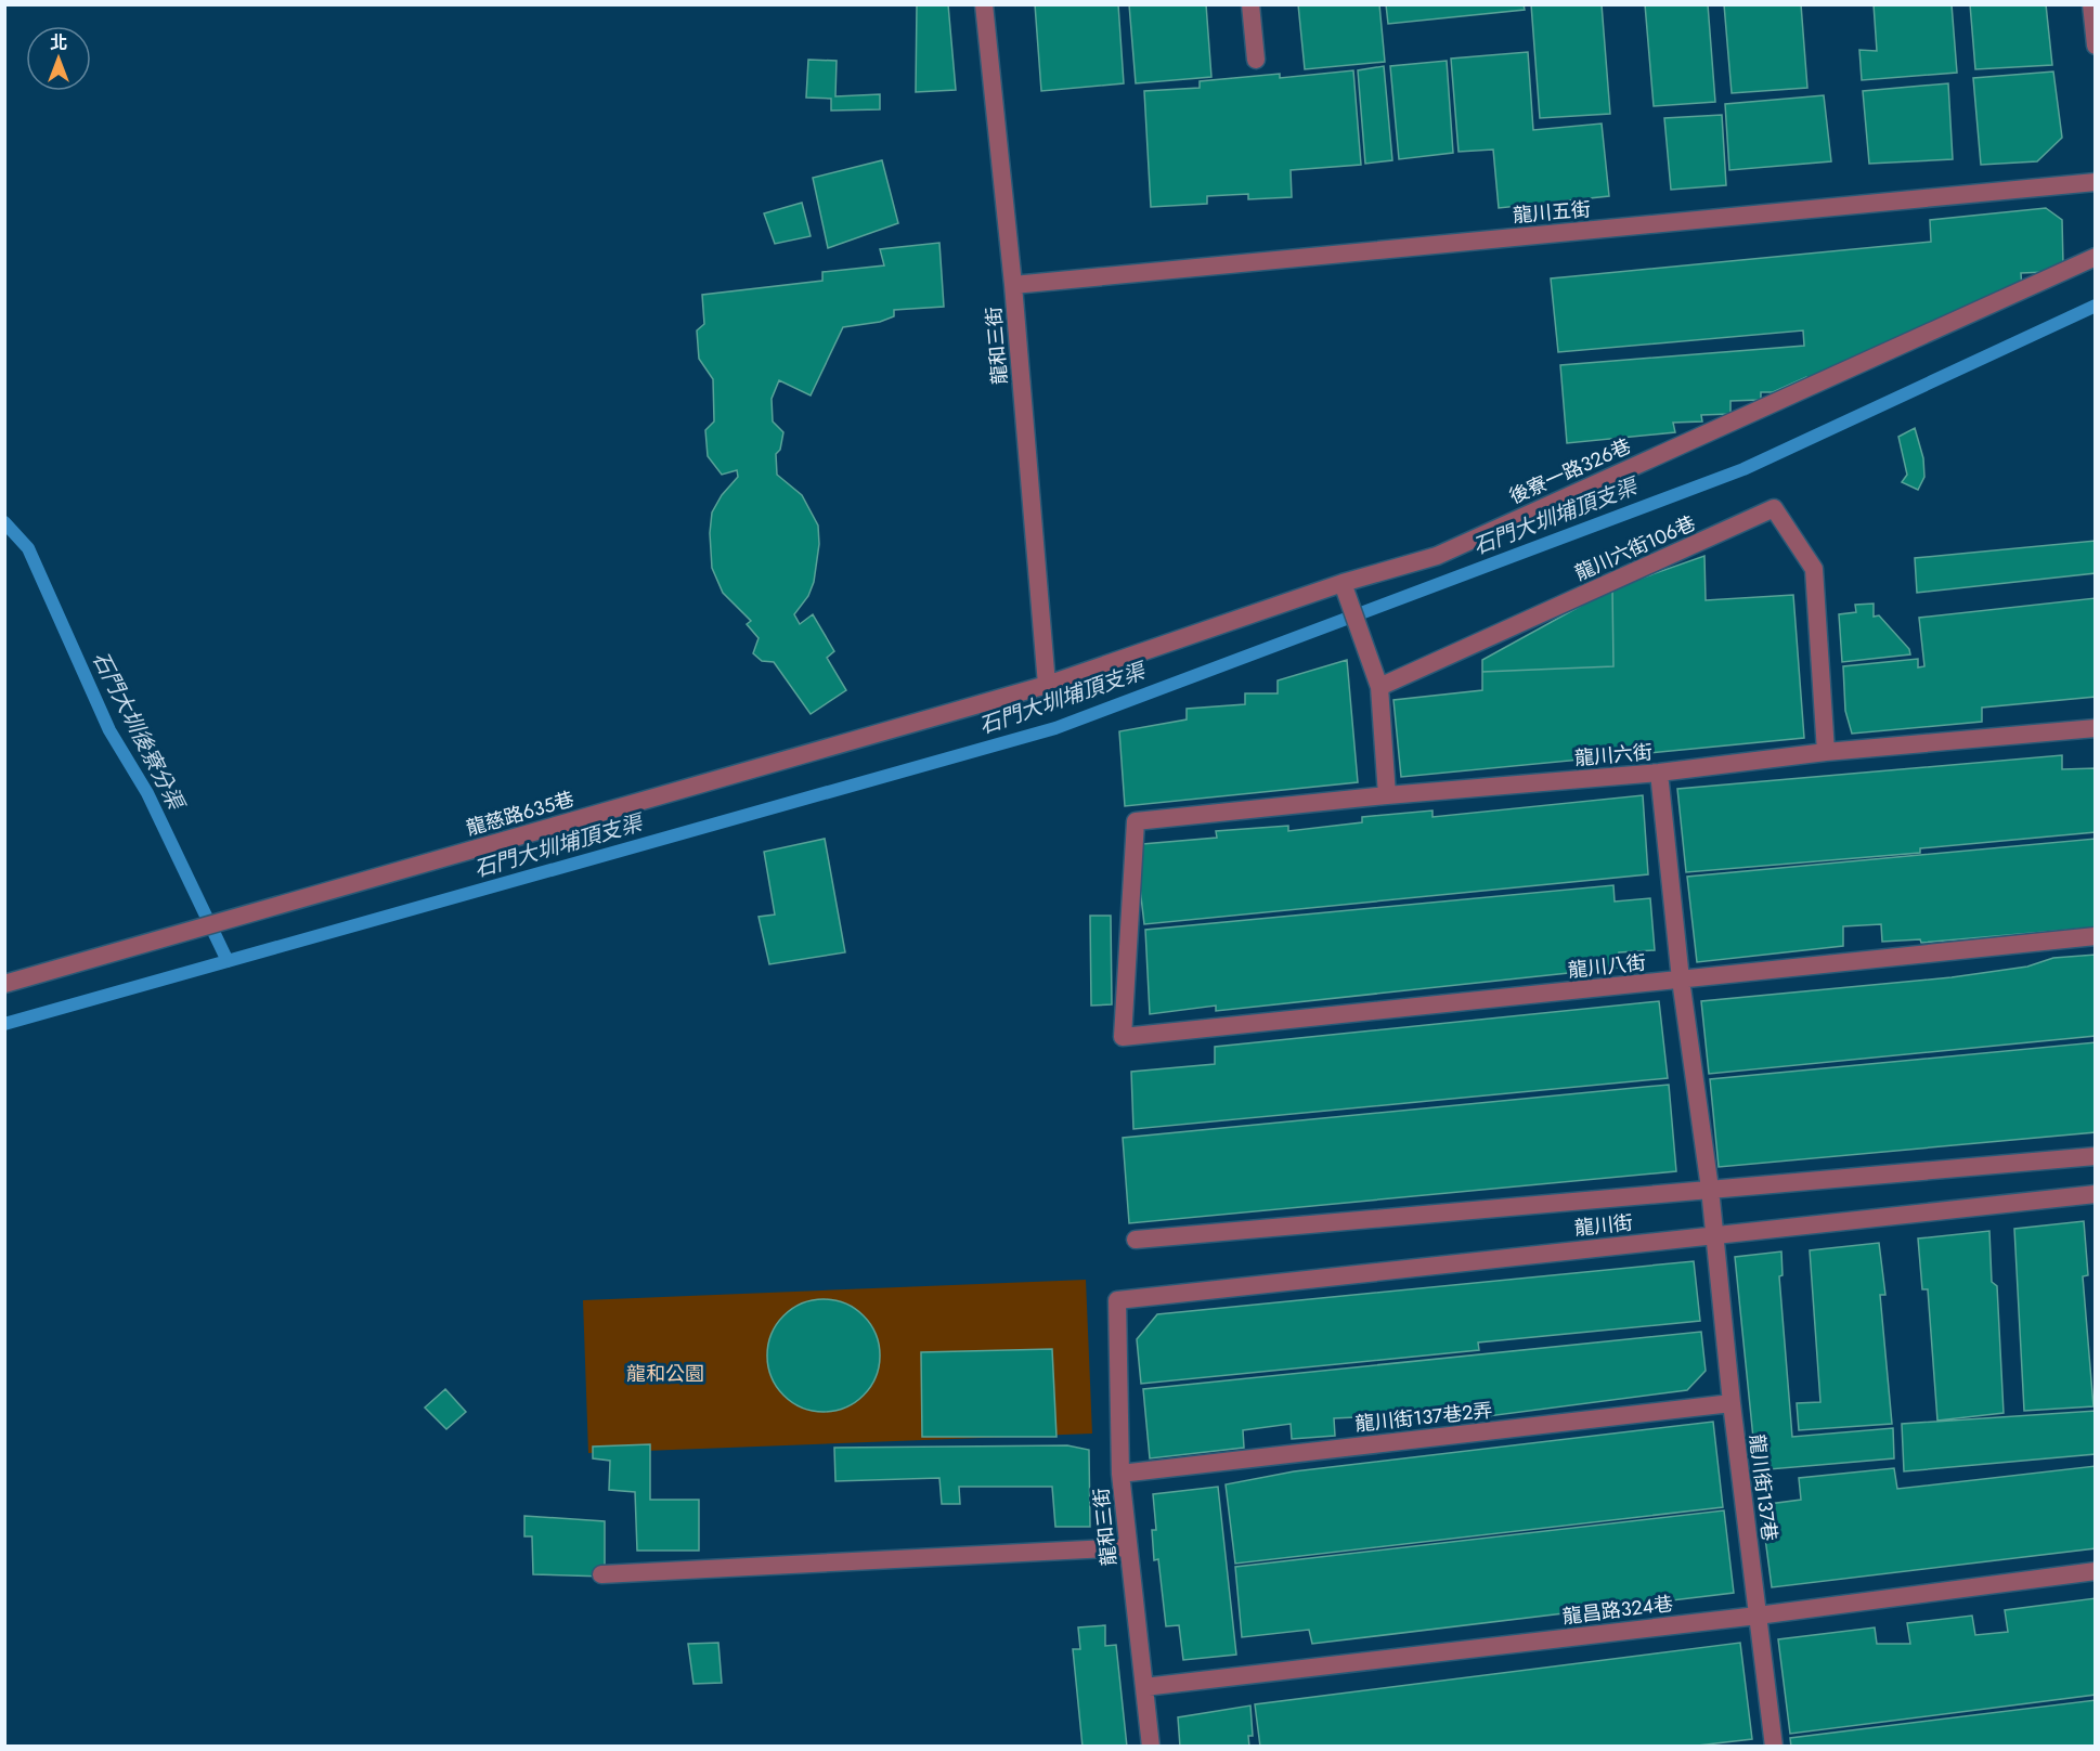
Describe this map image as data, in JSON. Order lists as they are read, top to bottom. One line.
{"streets":{"street":["龍川五街","龍和三街","後寮一路326巷","龍川六街106巷","龍川六街","龍慈路635巷","龍川八街","龍川街","龍川街137巷2弄","龍川街137巷","龍昌路324巷"]},"crossings":[["龍川五街","龍和三街"],["龍和三街","後寮一路326巷"],["龍和三街","龍慈路635巷"],["龍和三街","龍川街"],["龍和三街","龍川街137巷2弄"],["龍和三街","龍昌路324巷"],["後寮一路326巷","龍慈路635巷"],["龍川六街106巷","龍川六街"],["龍川六街","龍川八街"],["龍川六街","龍川街137巷"],["龍川八街","龍川街137巷"],["龍川街","龍川街137巷"],["龍川街137巷2弄","龍川街137巷"],["龍川街137巷","龍昌路324巷"]],"water":["石門大圳埔頂支渠","石門大圳後寮分渠"],"parks":["龍和公園"],"north":"top"}
